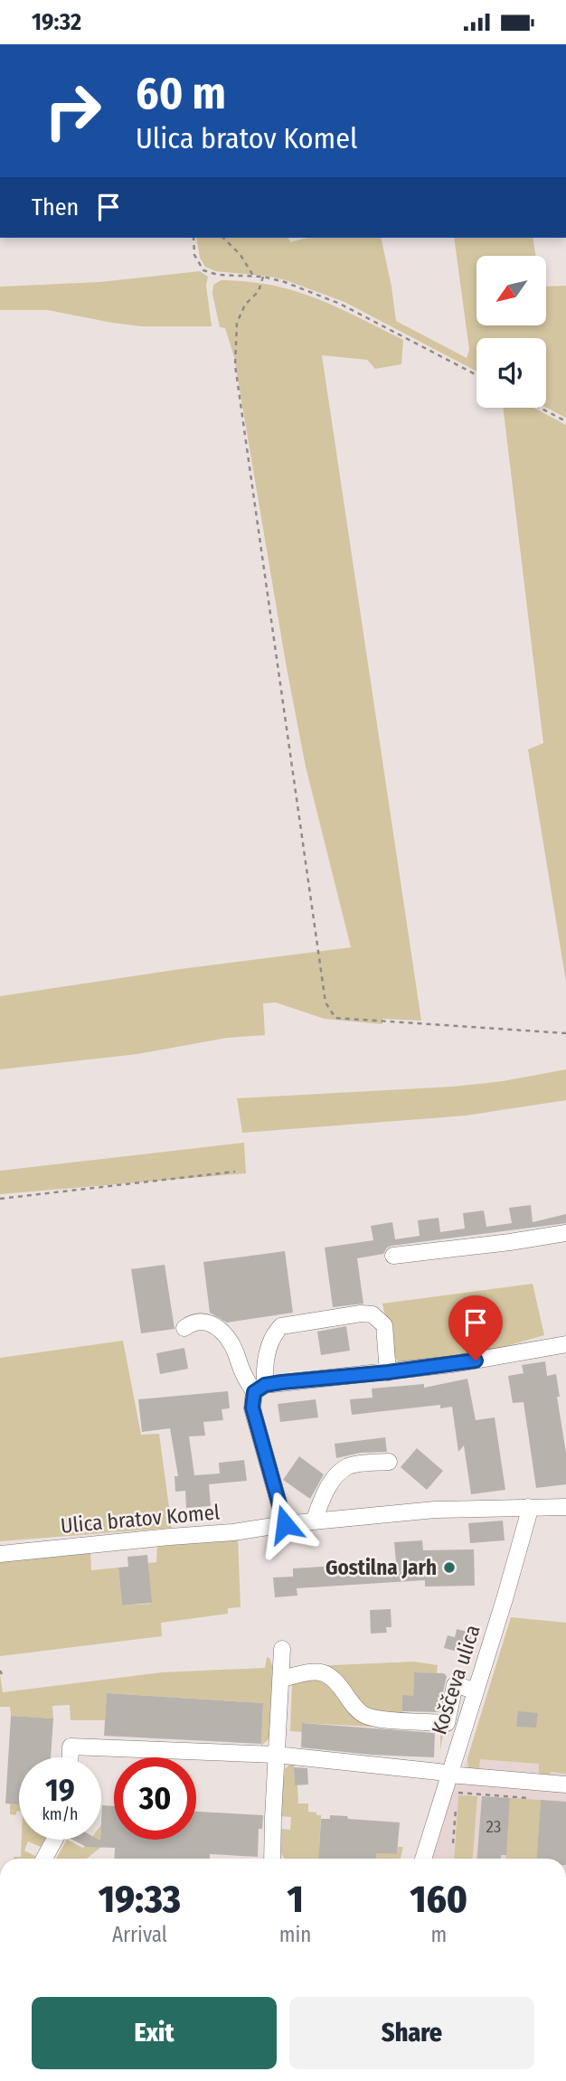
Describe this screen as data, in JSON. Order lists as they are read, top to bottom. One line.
{"streets":{"street":["Ulica bratov Komel","Koščeva ulica"]},"crossings":[["Ulica bratov Komel","Koščeva ulica"]],"places":["Gostilna Jarh"],"house_numbers":["23"],"north":"bottom left","page":{"status":"19:32","turn":["60 m","Ulica bratov Komel"],"then":"Then","speed":"19 km/h","limit":"30","eta":["19:33","Arrival","1","min","160","m"],"buttons":["Exit","Share"]}}
